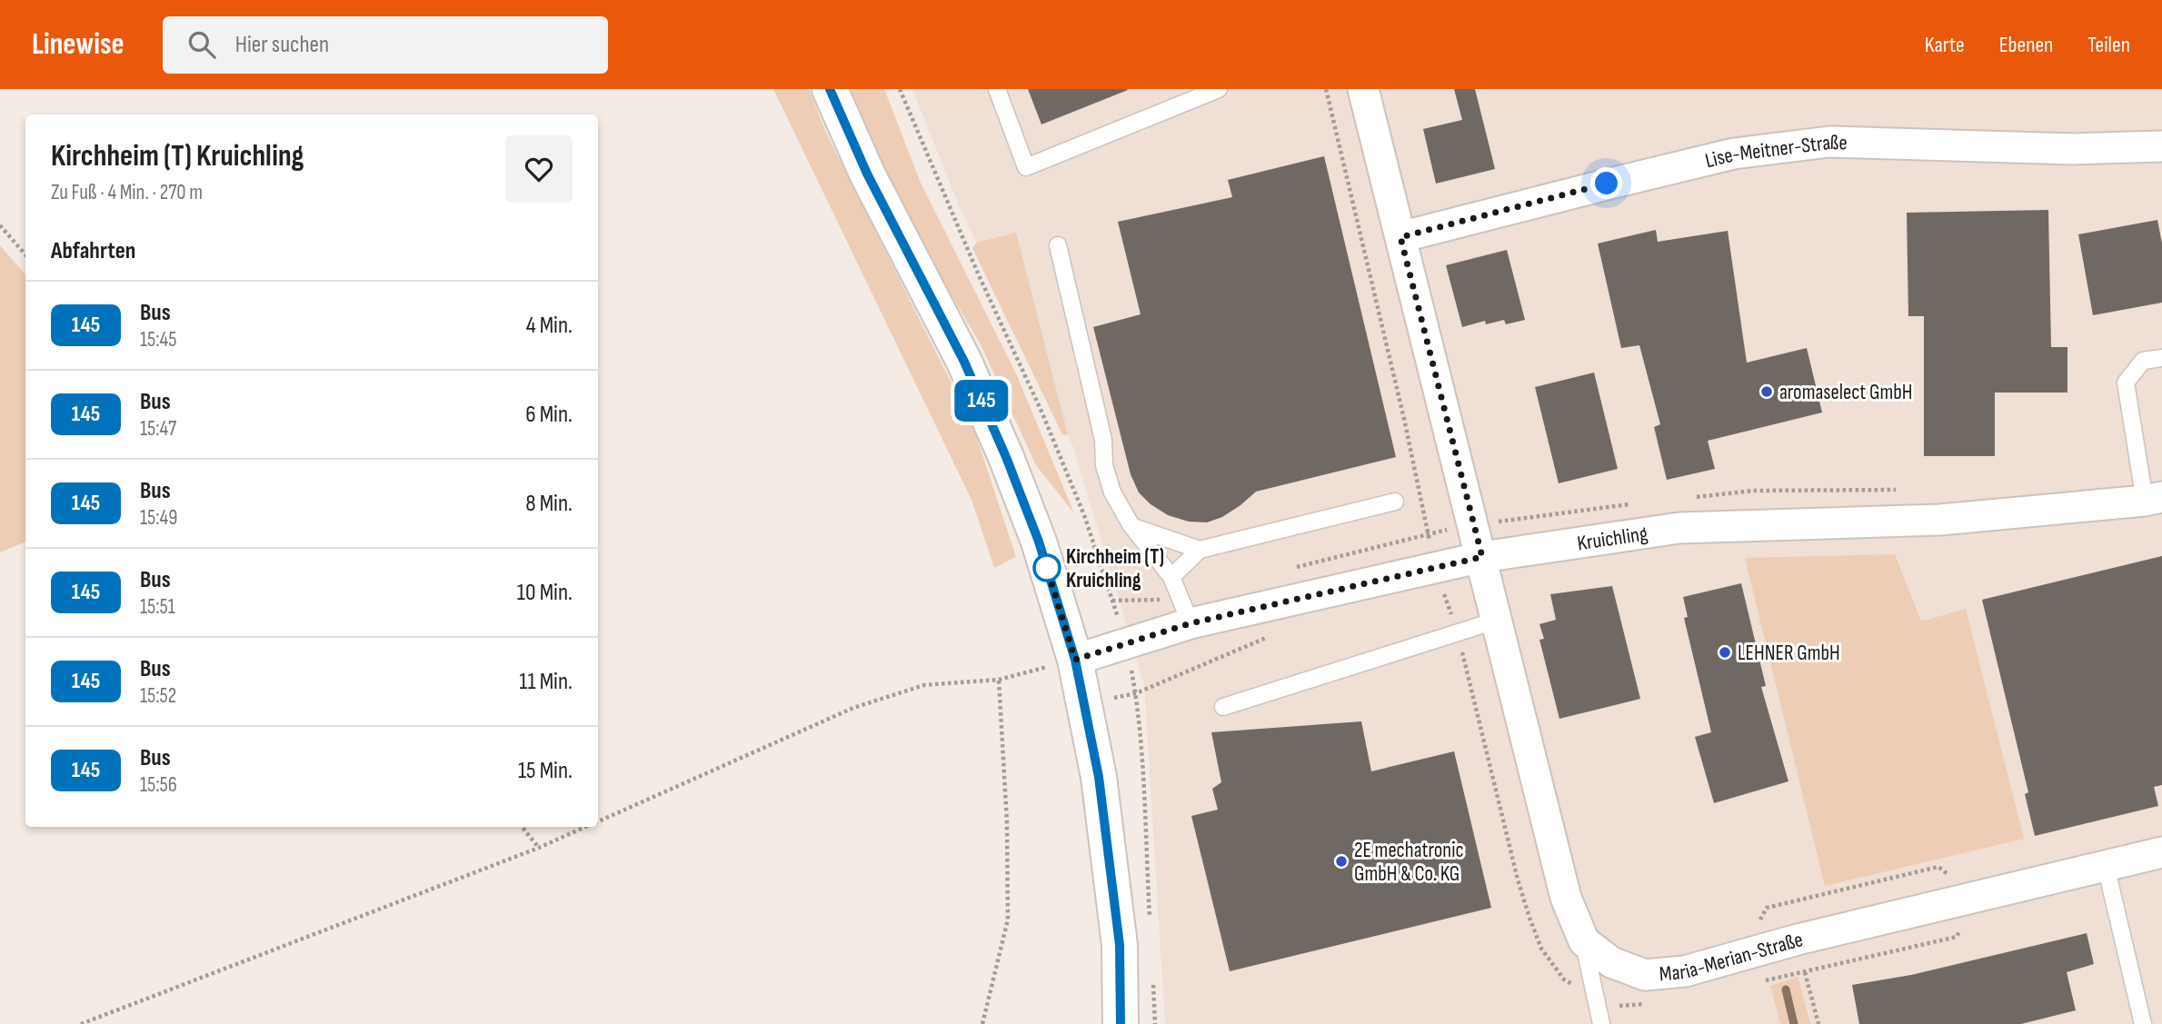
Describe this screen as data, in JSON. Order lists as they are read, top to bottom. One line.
{"streets":{"street":["Lise-Meitner-Straße","Kruichling","Maria-Merian-Straße"]},"places":["aromaselect GmbH","Kirchheim (T) Kruichling","LEHNER GmbH","2E mechatronic GmbH & Co. KG"],"lines":["bus line 145"],"page":{"header":"Linewise","search":"Hier suchen","nav":["Karte","Ebenen","Teilen"],"on_map":"145","heading":[["Kirchheim (T) Kruichling","Zu Fuß · 4 Min. · 270 m"],"Abfahrten"],"list":[{"mark":"145","name":"Bus","note":"15:45","value":"4 Min."},{"mark":"145","name":"Bus","note":"15:47","value":"6 Min."},{"mark":"145","name":"Bus","note":"15:49","value":"8 Min."},{"mark":"145","name":"Bus","note":"15:51","value":"10 Min."},{"mark":"145","name":"Bus","note":"15:52","value":"11 Min."},{"mark":"145","name":"Bus","note":"15:56","value":"15 Min."}]}}
